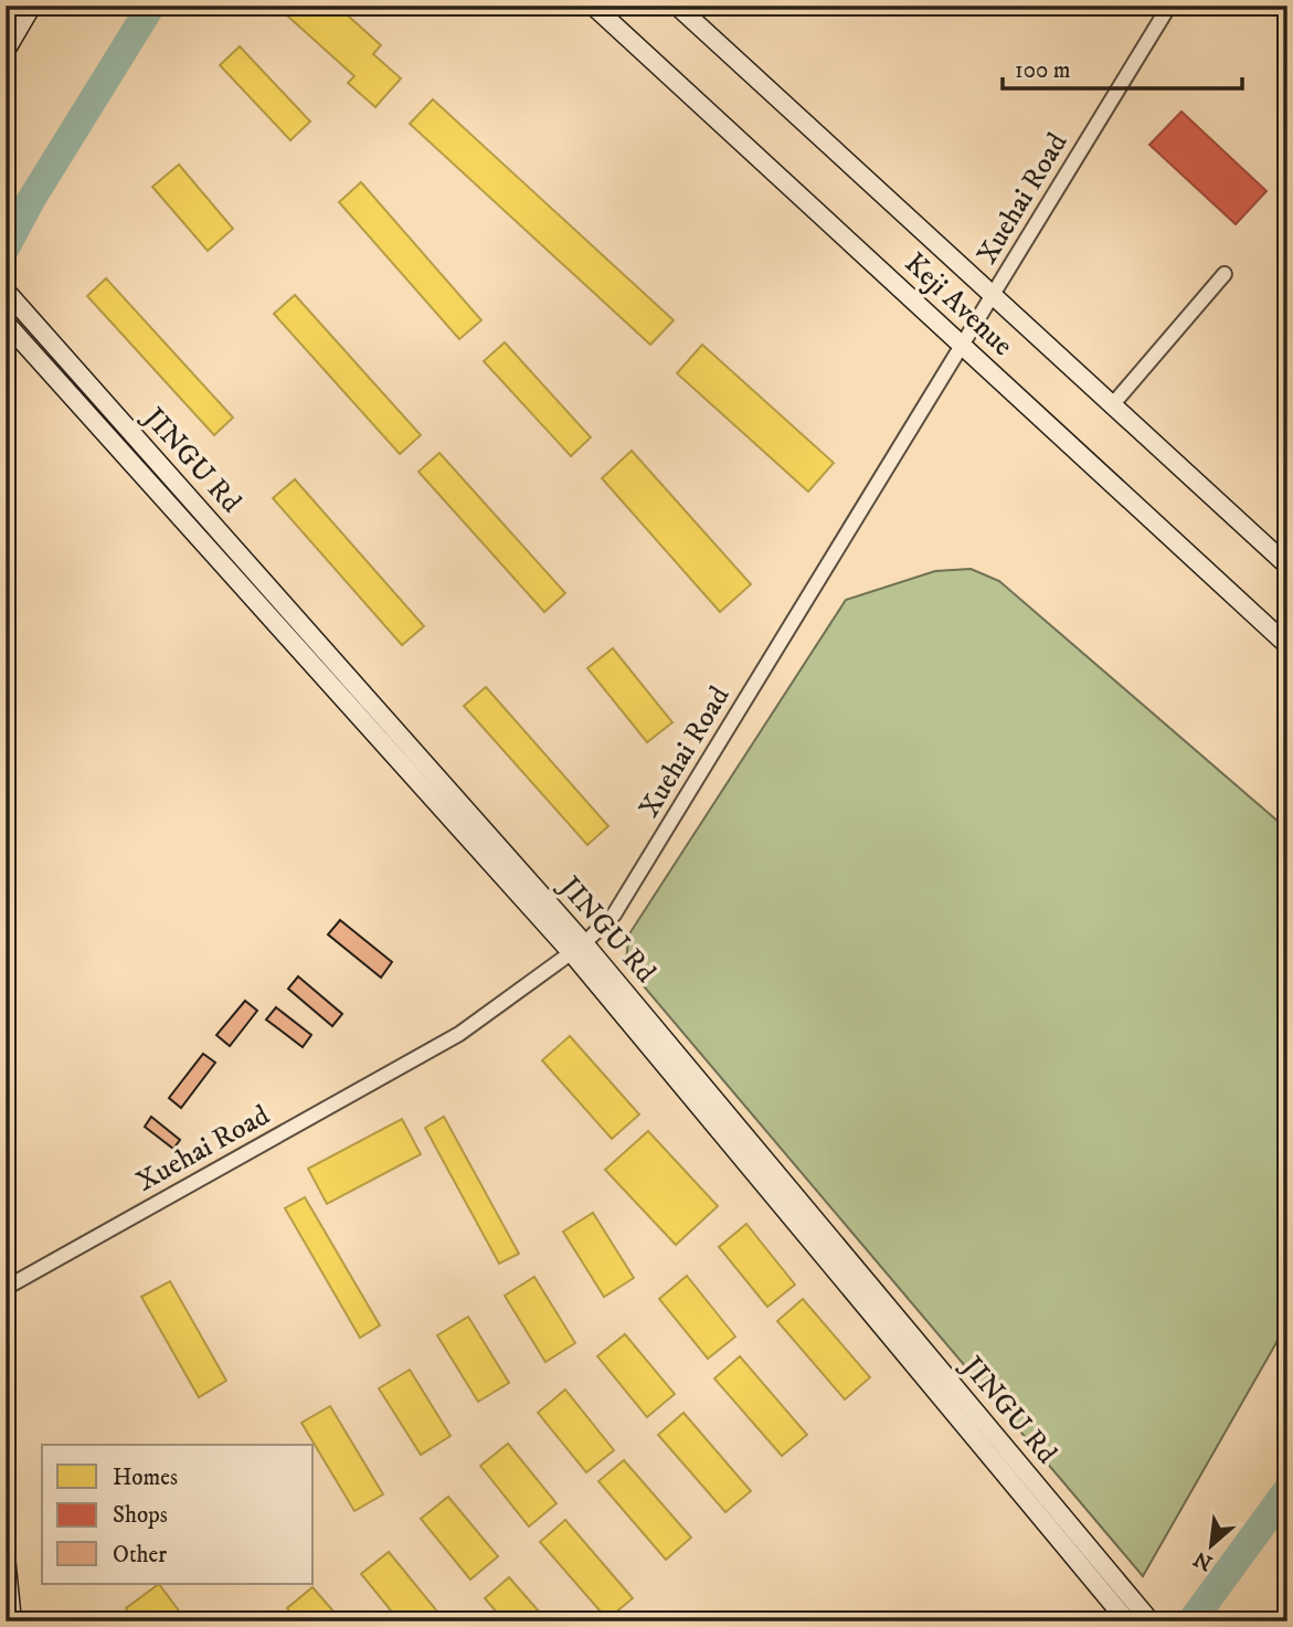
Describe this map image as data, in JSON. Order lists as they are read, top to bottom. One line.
{"streets":{"street":["Xuehai Road","Keji Avenue","JINGU Rd"]},"crossings":[["Xuehai Road","Keji Avenue"],["Xuehai Road","JINGU Rd"]],"legend":["Homes","Shops","Other"],"scale_bar":"100 m","north":"bottom left"}
